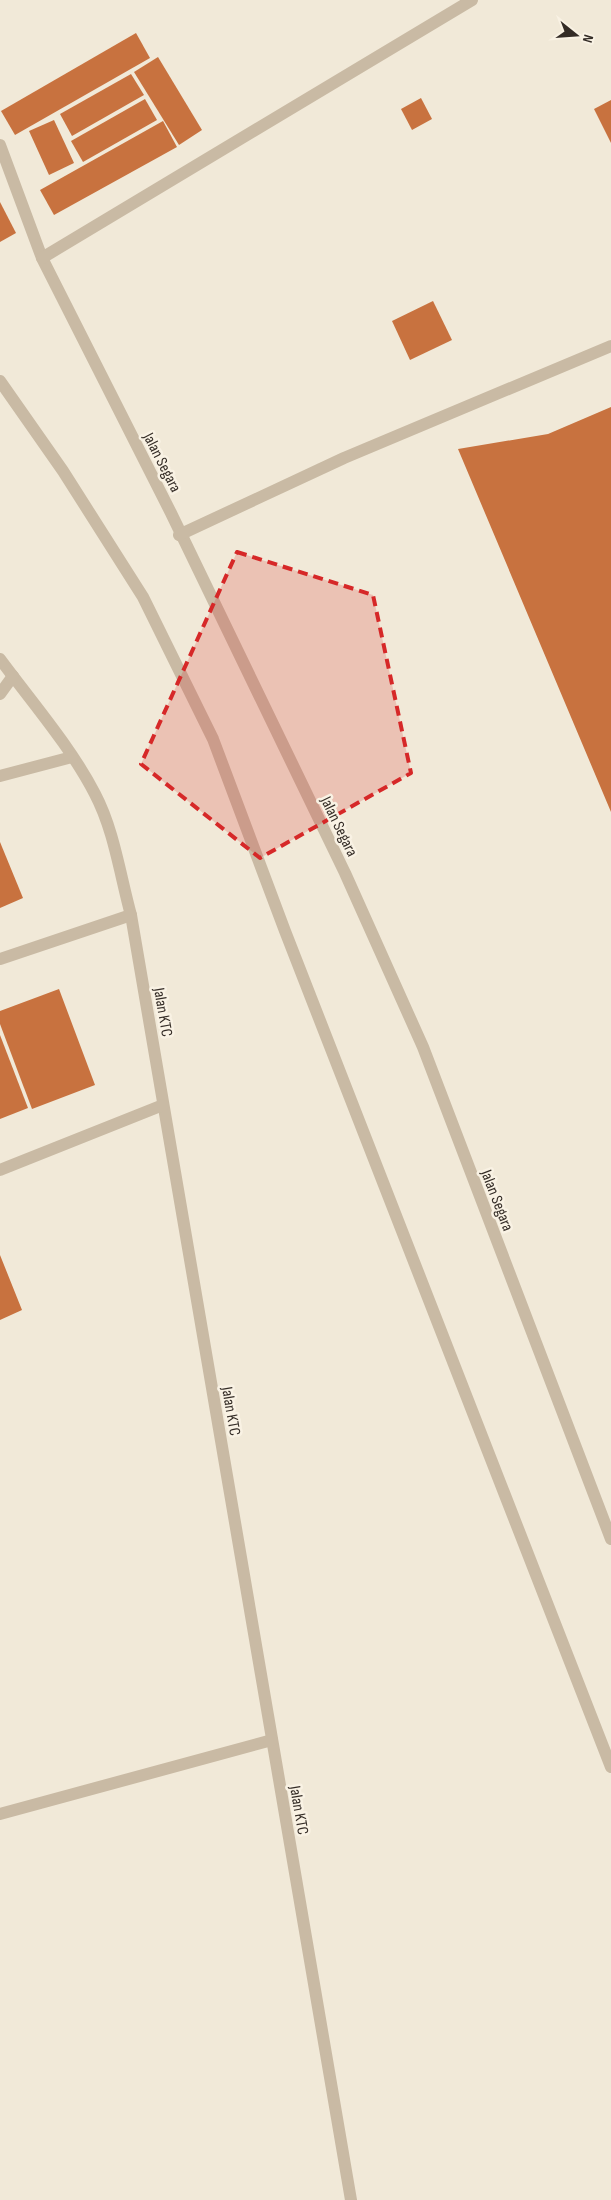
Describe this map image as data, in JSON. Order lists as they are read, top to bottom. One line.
{"streets":{"lane":["Jalan Segara","Jalan KTC"]},"north":"right"}
